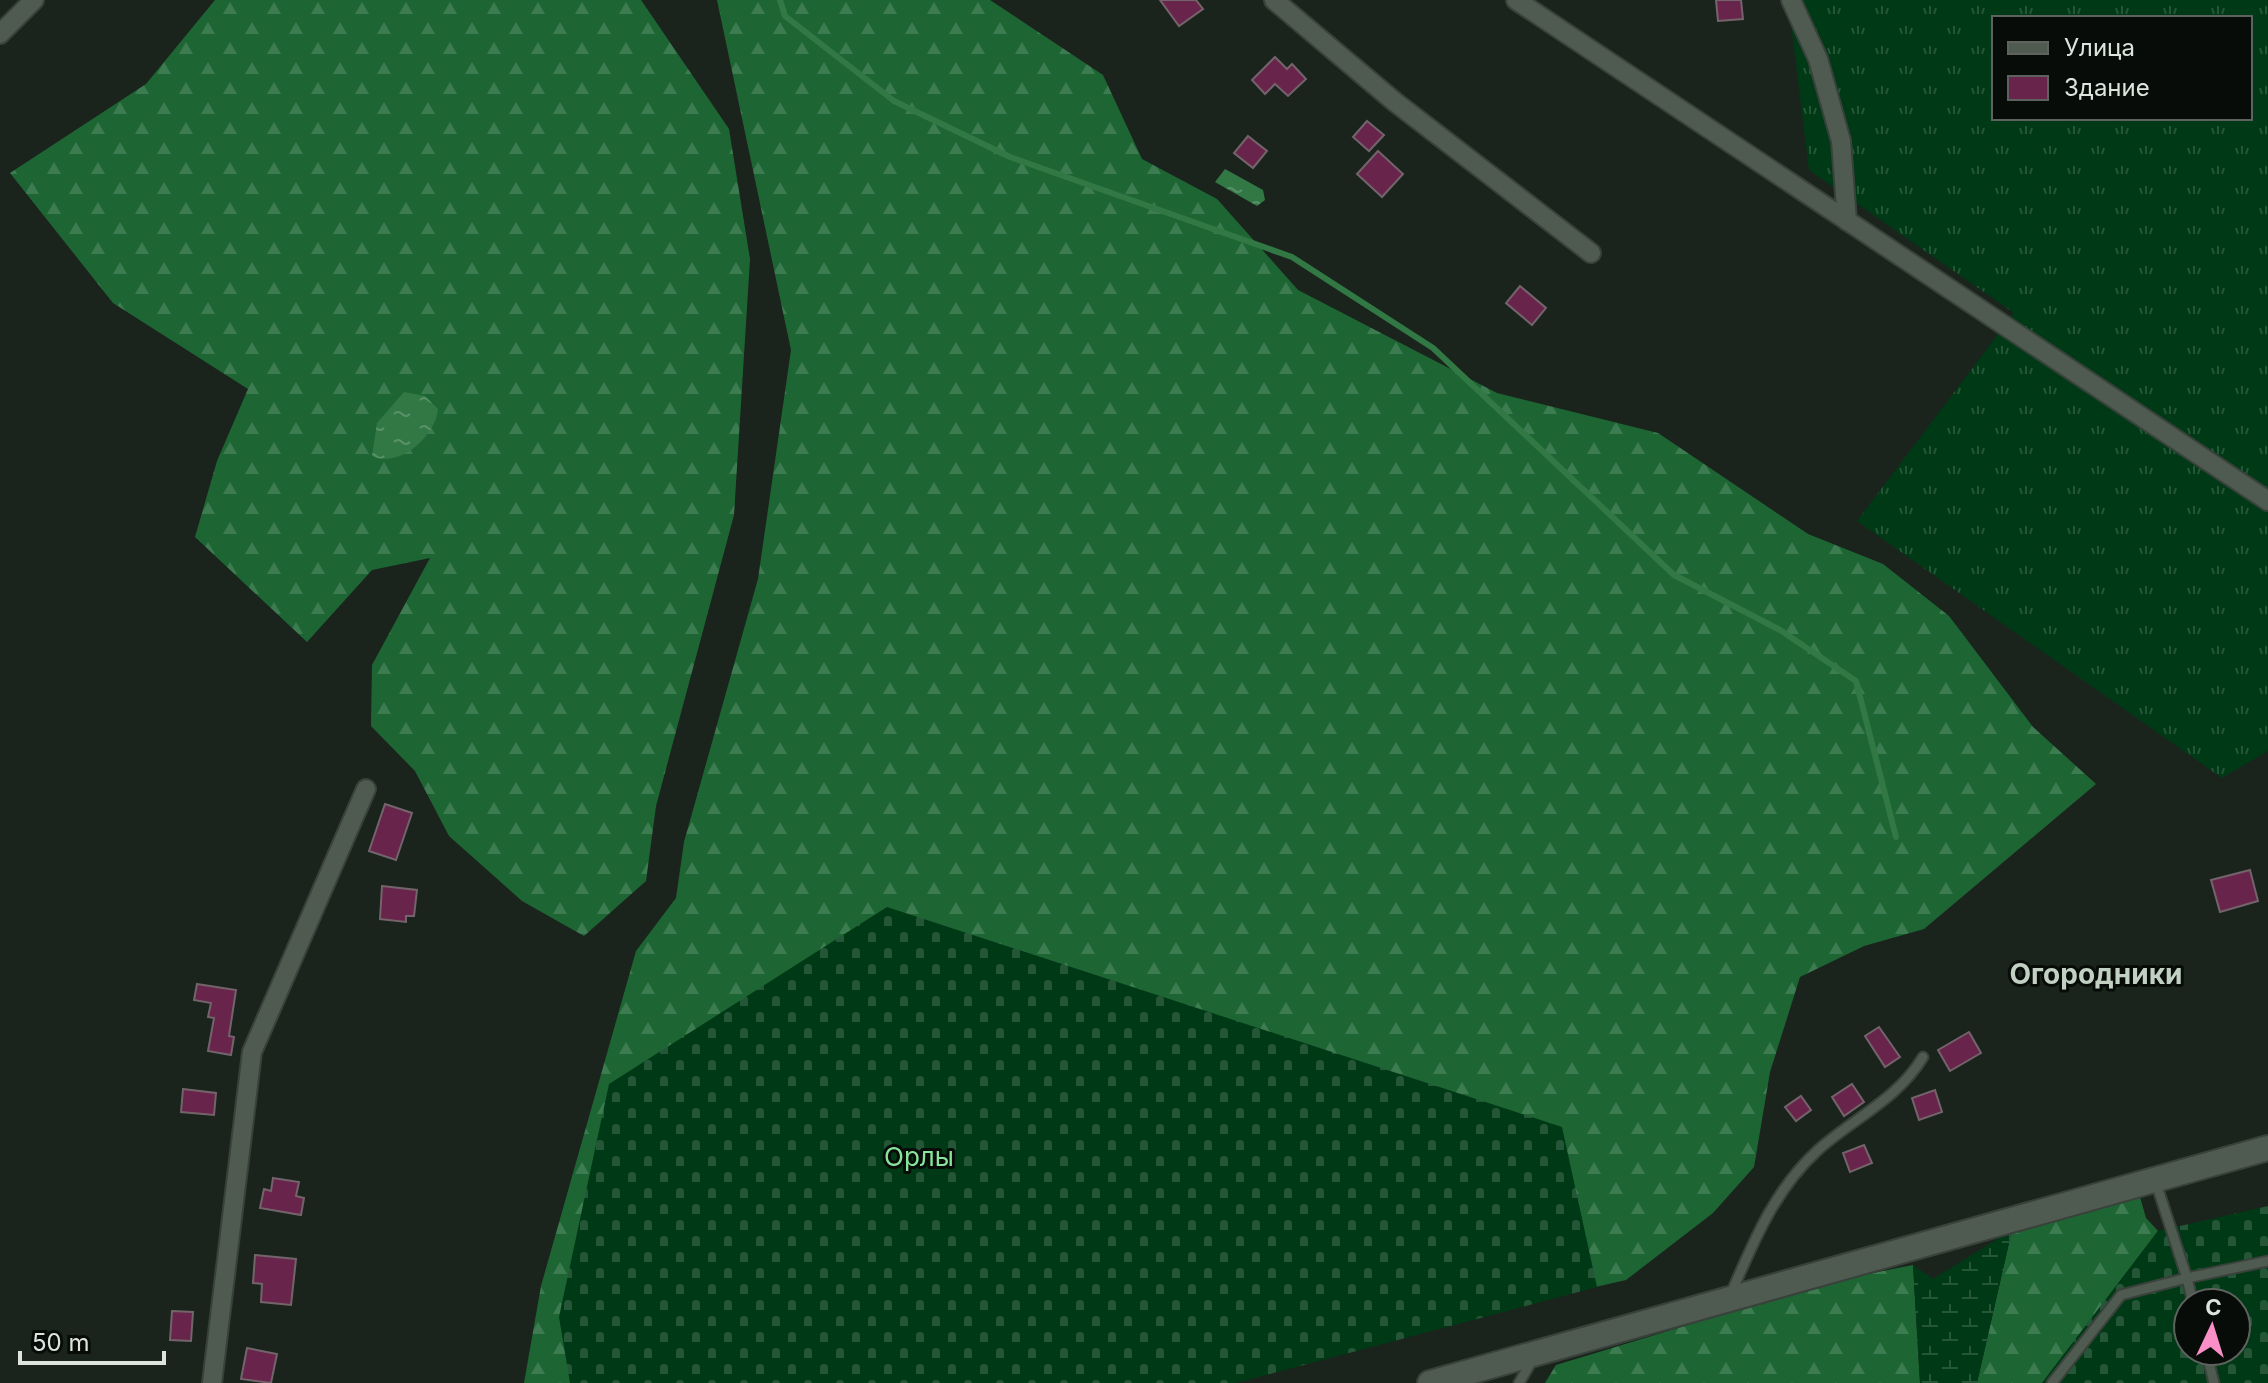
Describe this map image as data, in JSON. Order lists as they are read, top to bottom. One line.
{"districts":["Огородники"],"parks":["Орлы"],"legend":["Улица","Здание"],"scale_bar":"50 m","north":"top"}
